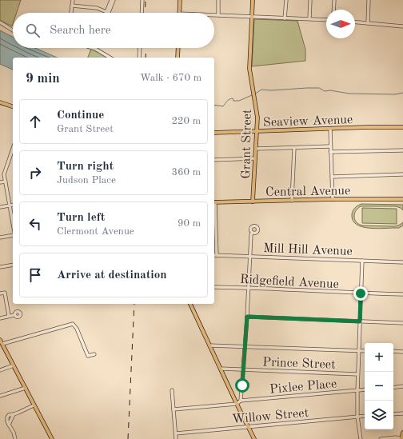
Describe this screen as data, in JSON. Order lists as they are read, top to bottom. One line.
{"streets":{"main road":["Seaview Avenue","Grant Street","Central Avenue"],"street":["Mill Hill Avenue","Ridgefield Avenue","Prince Street","Pixlee Place","Willow Street"]},"crossings":[["Seaview Avenue","Grant Street"],["Grant Street","Central Avenue"]],"north":"right","page":{"search":"Search here","heading":["9 min","Walk · 670 m"],"list":[["Continue","Grant Street","220 m"],["Turn right","Judson Place","360 m"],["Turn left","Clermont Avenue","90 m"],"Arrive at destination"],"map_buttons":["+","−"]}}
